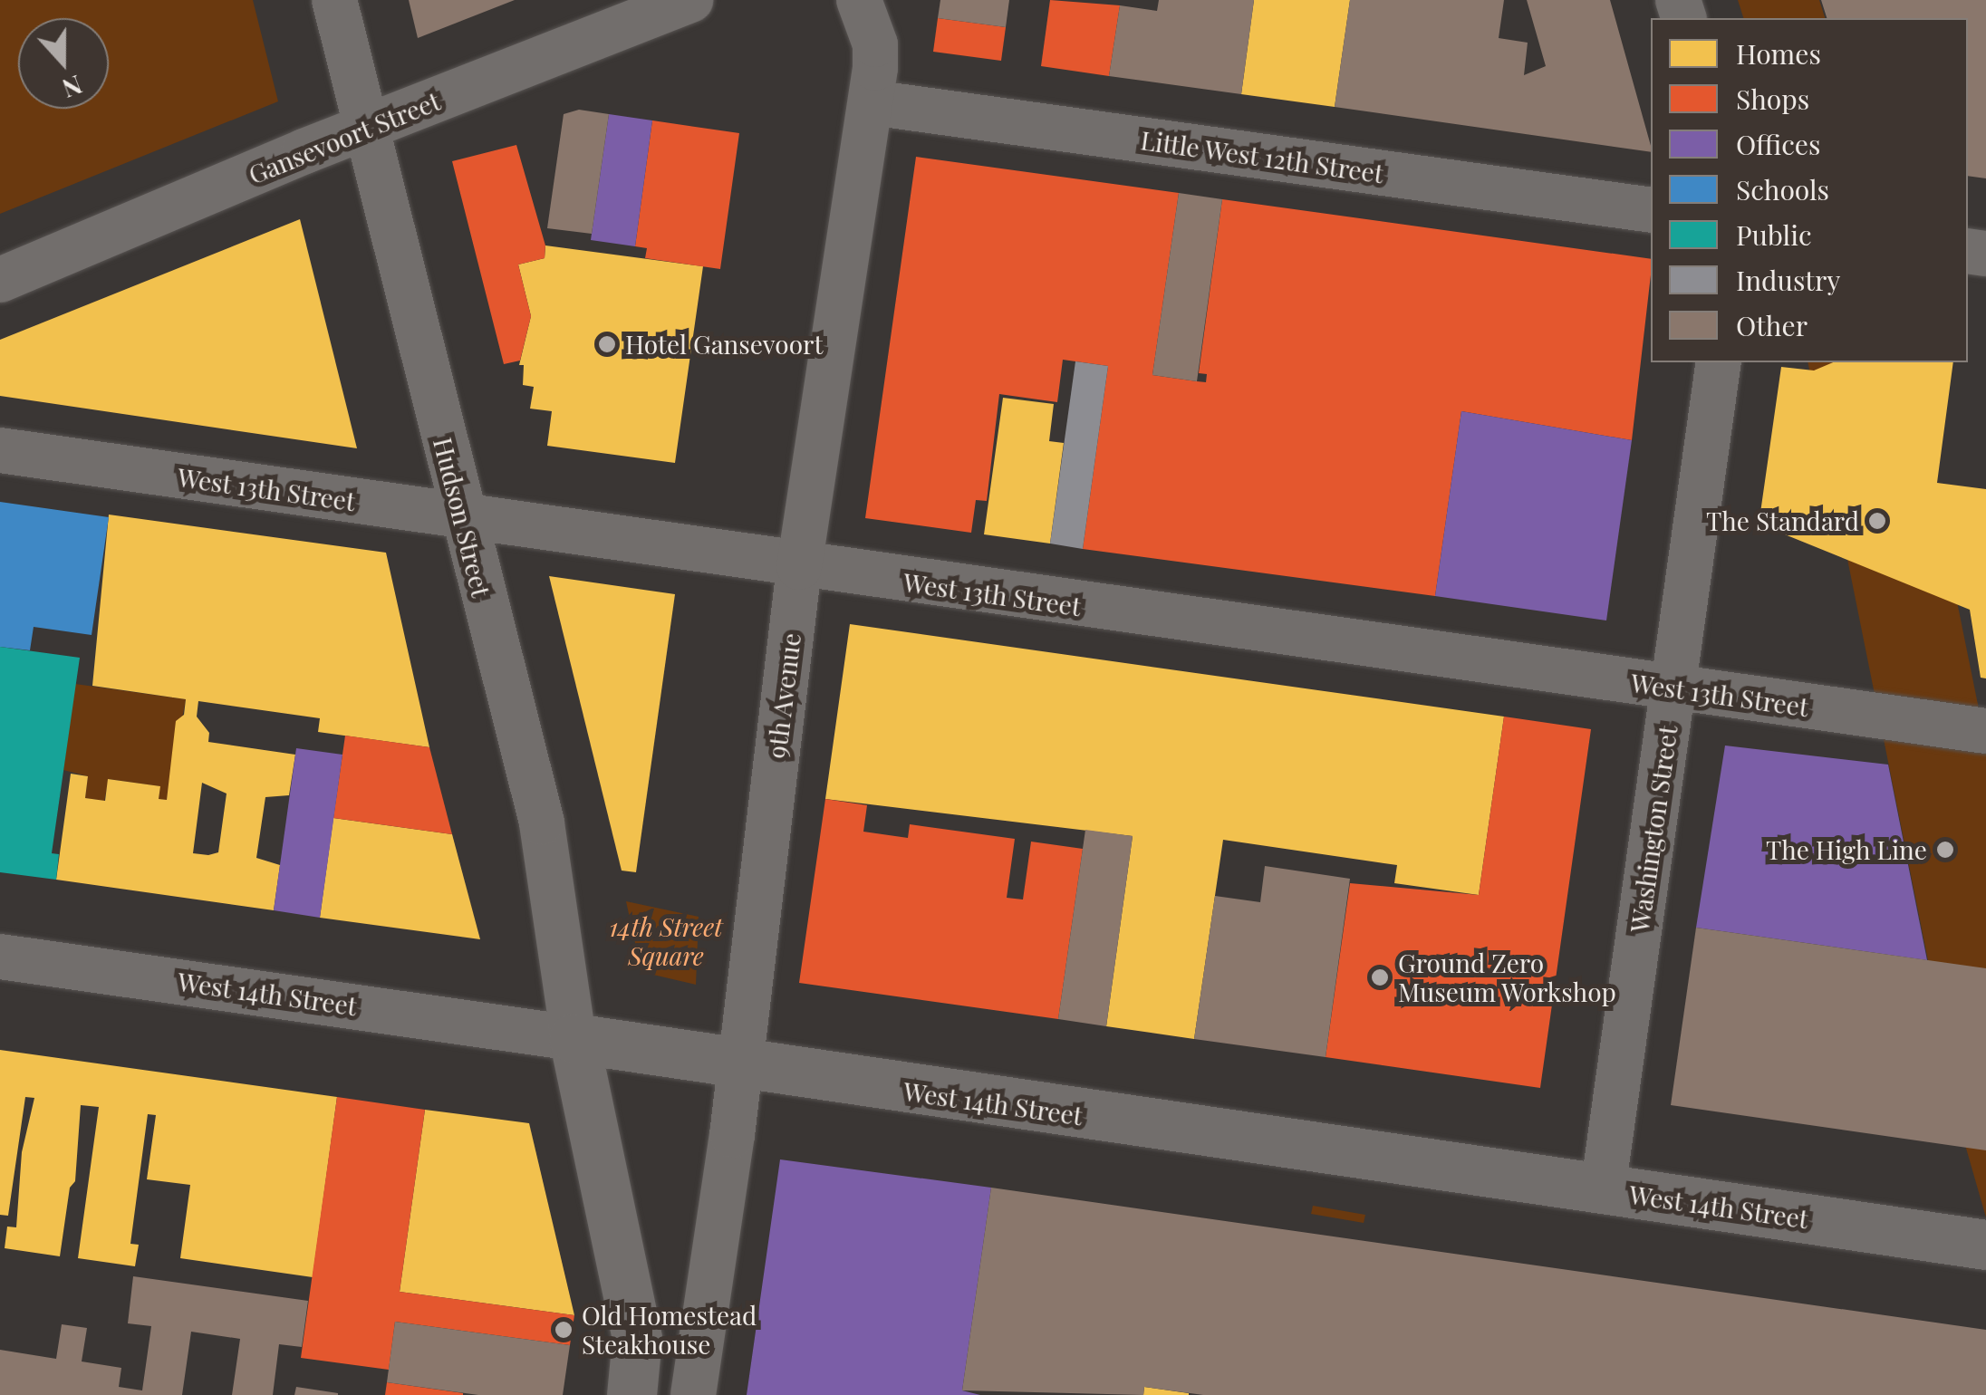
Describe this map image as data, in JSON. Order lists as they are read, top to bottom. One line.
{"streets":{"main road":["West 14th Street"],"street":["Gansevoort Street","Little West 12th Street","West 13th Street","Hudson Street","9th Avenue","Washington Street"]},"crossings":[["Gansevoort Street","Hudson Street"],["Little West 12th Street","9th Avenue"],["West 13th Street","Hudson Street"],["West 13th Street","9th Avenue"],["West 13th Street","Washington Street"],["Hudson Street","West 14th Street"],["9th Avenue","West 14th Street"],["Washington Street","West 14th Street"]],"parks":["14th Street Square"],"places":["Hotel Gansevoort","The Standard","The High Line","Ground Zero Museum Workshop","Old Homestead Steakhouse"],"legend":["Homes","Shops","Offices","Schools","Public","Industry","Other"],"north":"bottom"}
